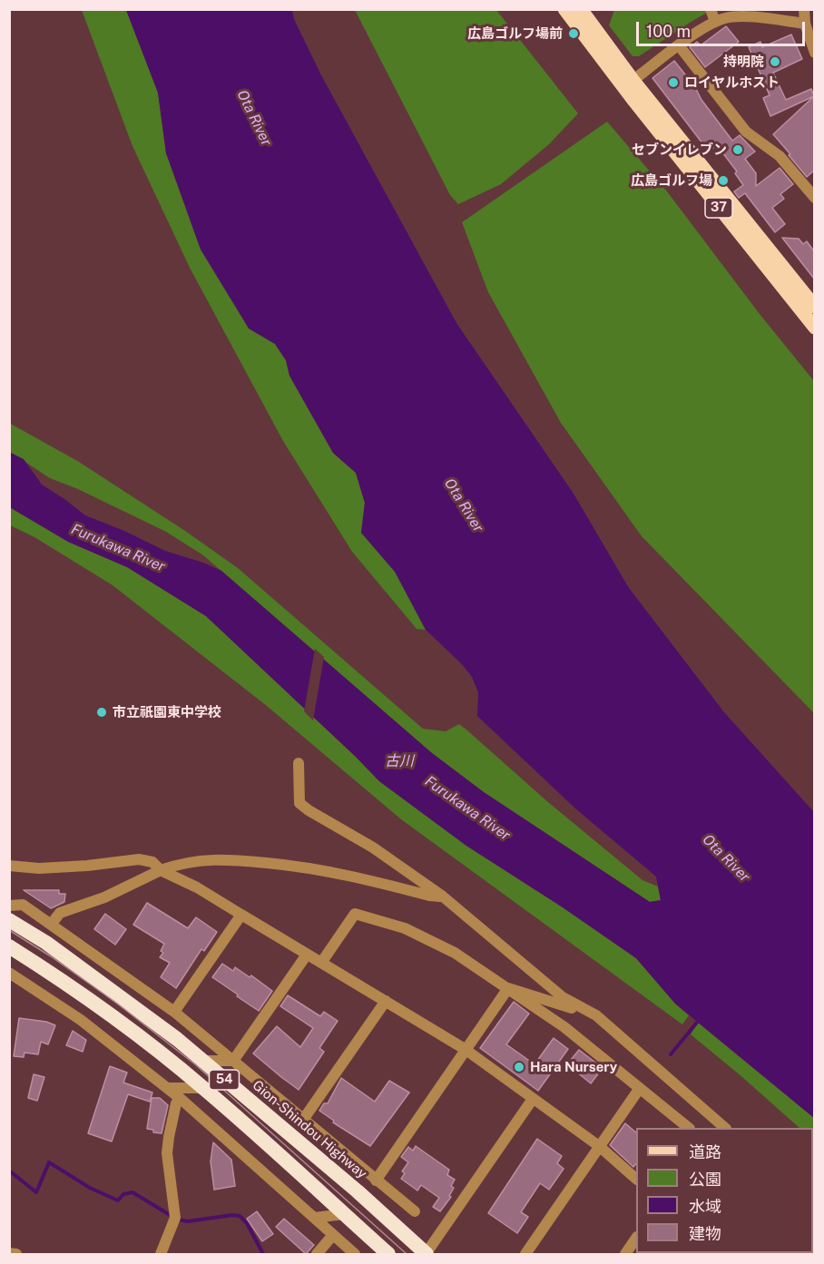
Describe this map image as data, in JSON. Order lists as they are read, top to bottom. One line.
{"streets":{"highway":["54","Gion-Shindou Highway"],"main road":["37"]},"water":["Ota River","Furukawa River","古川"],"places":["広島ゴルフ場前","持明院","ロイヤルホスト","セブンイレブン","広島ゴルフ場","市立祇園東中学校","Hara Nursery"],"legend":["道路","公園","水域","建物"],"scale_bar":"100 m"}
